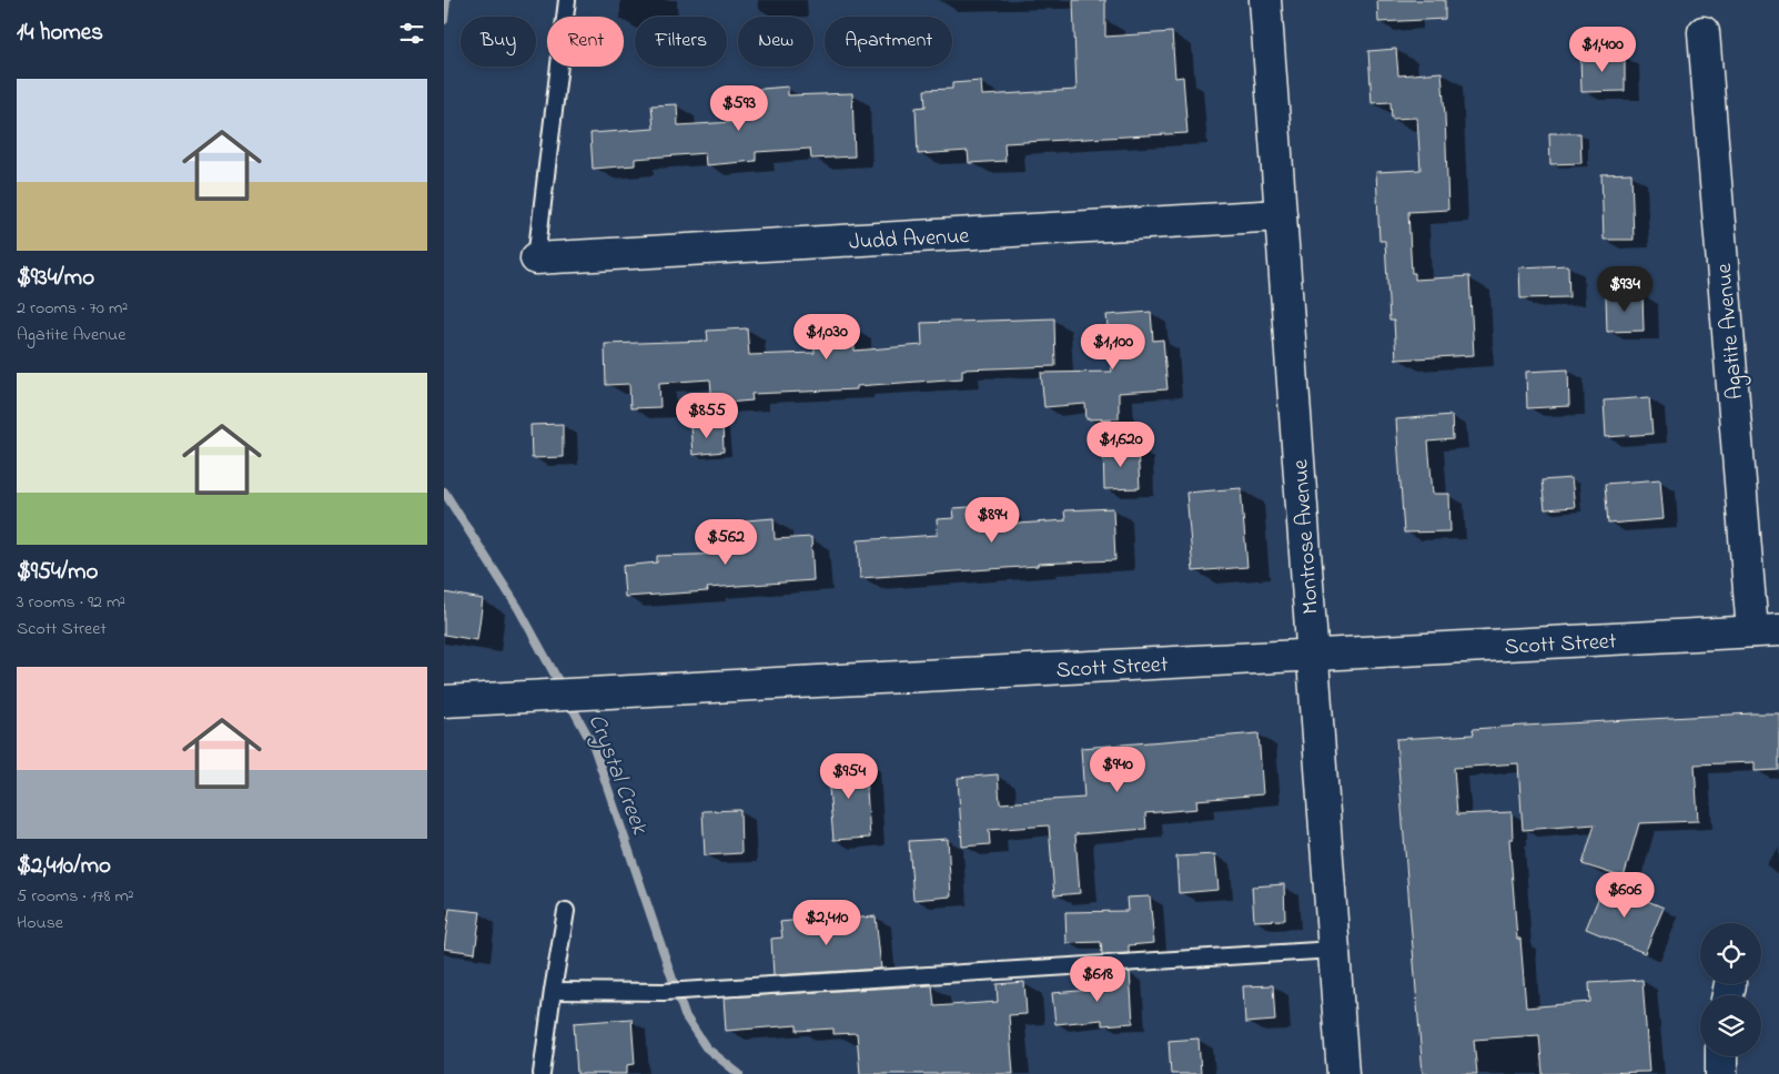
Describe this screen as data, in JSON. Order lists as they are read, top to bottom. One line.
{"streets":{"street":["Judd Avenue","Agatite Avenue","Montrose Avenue","Scott Street"]},"crossings":[["Judd Avenue","Montrose Avenue"],["Agatite Avenue","Scott Street"],["Montrose Avenue","Scott Street"]],"water":["Crystal Creek"],"page":{"heading":"14 homes","chip":["Buy","Rent","Filters","New","Apartment"],"price":["$1,400","$593","$934","$1,030","$1,100","$855","$1,620","$894","$562","$940","$954","$606","$2,410","$618"],"list":[{"name":"$934/mo","note":"2 rooms · 70 m² · Agatite Avenue"},{"name":"$954/mo","note":"3 rooms · 92 m² · Scott Street"},{"name":"$2,410/mo","note":"5 rooms · 178 m² · House"}]}}
